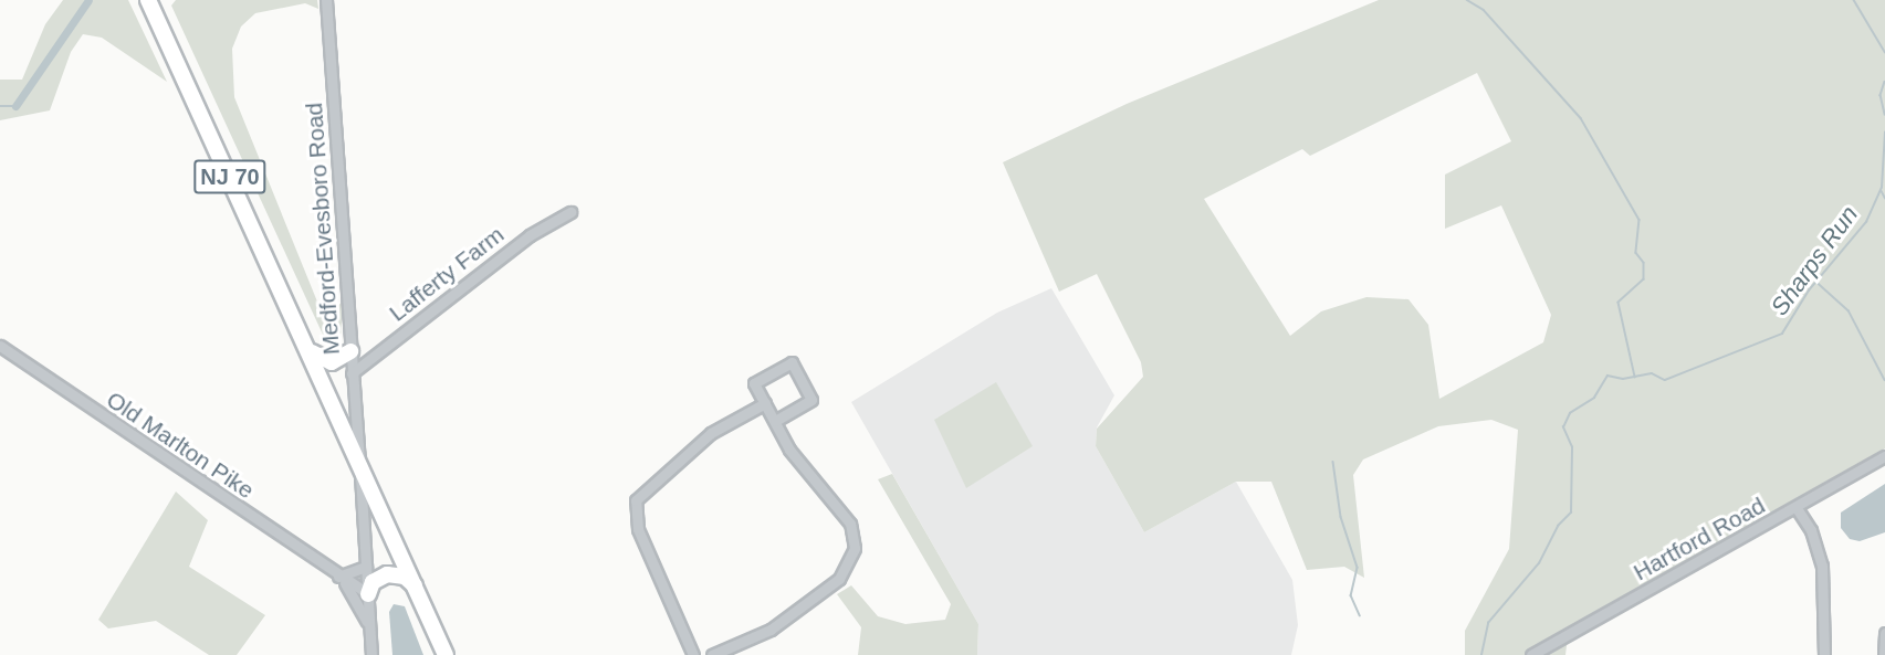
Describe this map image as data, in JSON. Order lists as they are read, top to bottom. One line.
{"streets":{"highway":["NJ 70"],"street":["Medford-Evesboro Road","Lafferty Farm","Old Marlton Pike","Hartford Road"]},"crossings":[["NJ 70","Medford-Evesboro Road"],["Medford-Evesboro Road","Lafferty Farm"],["Medford-Evesboro Road","Old Marlton Pike"]],"water":["Sharps Run"]}
